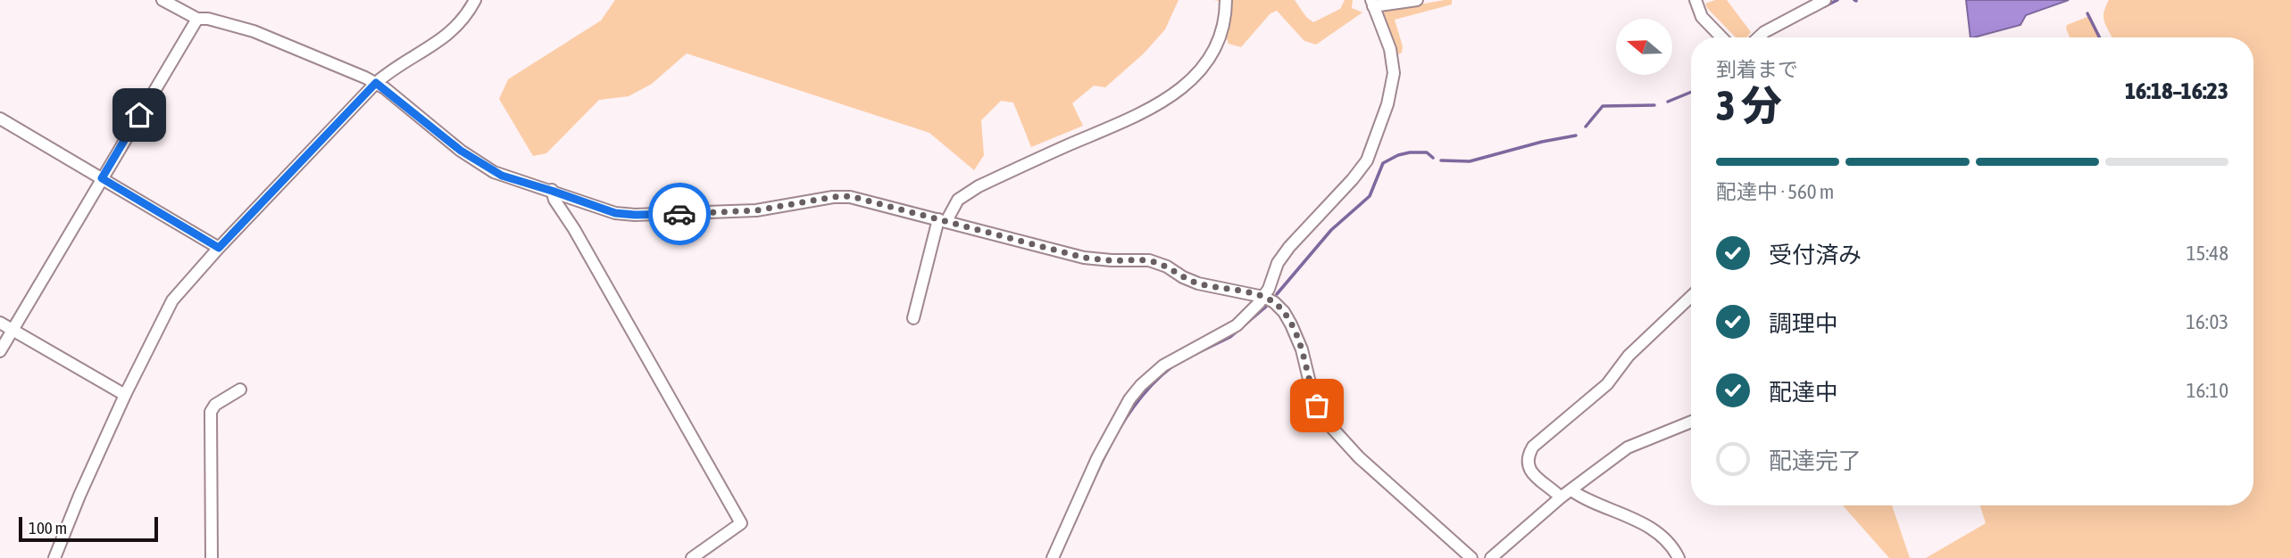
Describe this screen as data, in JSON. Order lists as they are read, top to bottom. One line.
{"scale_bar":"100 m","north":"left","page":{"heading":["3 分","到着まで","16:18–16:23"],"bar":"配達中 · 560 m","list":[["受付済み","15:48"],["調理中","16:03"],["配達中","16:10"],"配達完了"],"scale":"100 m"}}
